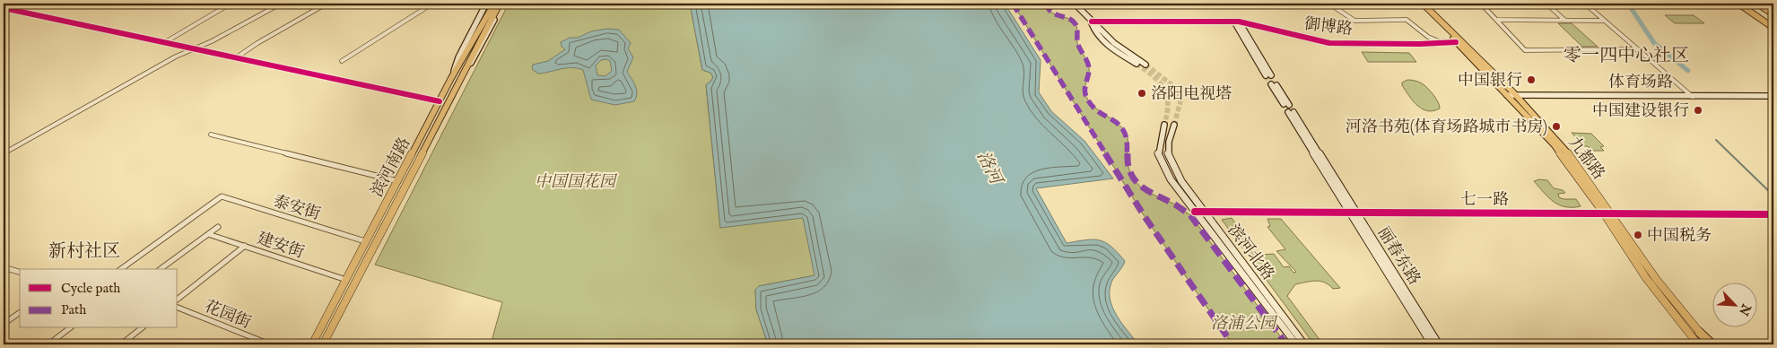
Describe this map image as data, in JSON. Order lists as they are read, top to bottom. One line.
{"streets":{"main road":["御博路","体育场路","九都路","滨河南路","七一路","滨河北路","丽春东路"],"street":["泰安街","建安街","花园街"]},"crossings":[["御博路","九都路"],["体育场路","九都路"],["九都路","七一路"],["滨河南路","泰安街"],["滨河南路","建安街"],["七一路","滨河北路"],["七一路","丽春东路"]],"districts":["零一四中心社区","新村社区"],"water":["洛河"],"parks":["中国国花园","洛浦公园"],"places":["中国银行","洛阳电视塔","中国建设银行","河洛书苑(体育场路城市书房)","中国税务"],"legend":["Cycle path","Path"],"north":"bottom right"}
